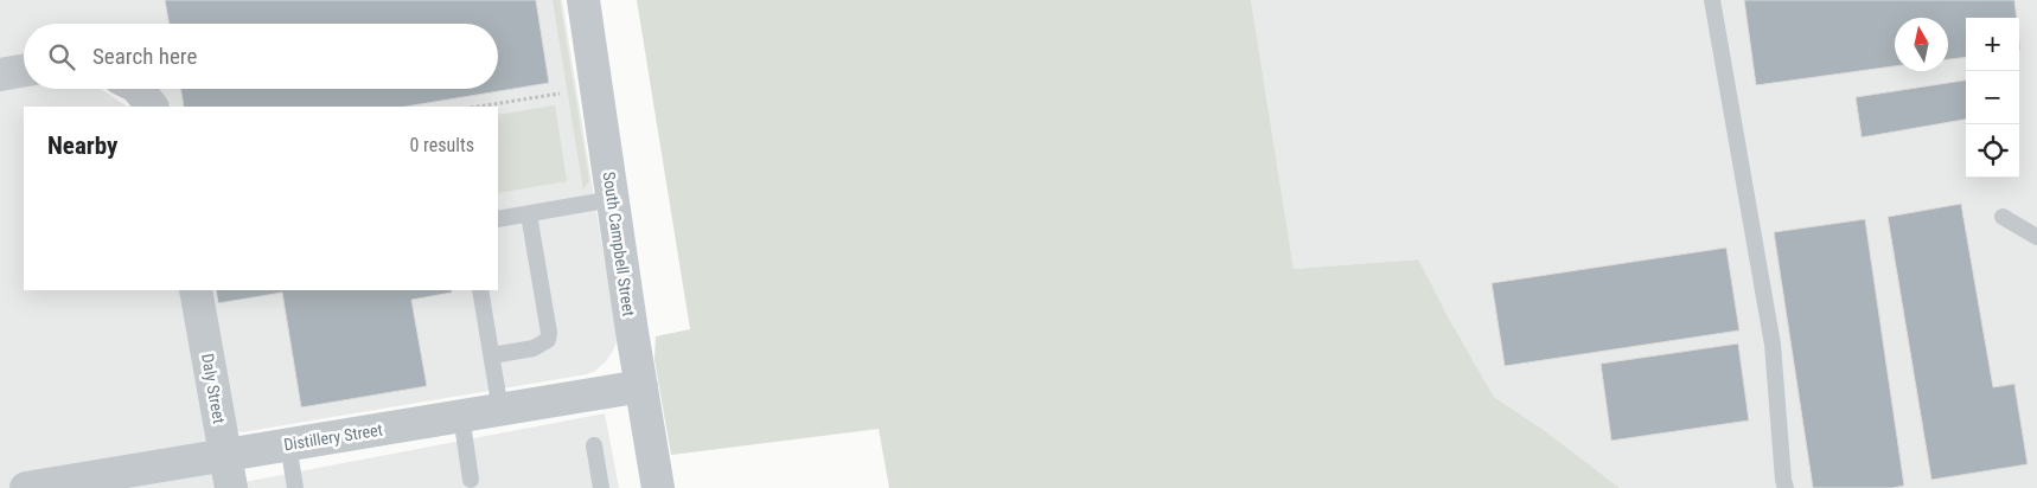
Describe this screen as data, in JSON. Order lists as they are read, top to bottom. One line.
{"streets":{"street":["South Campbell Street","Daly Street","Distillery Street"]},"crossings":[["South Campbell Street","Distillery Street"],["Daly Street","Distillery Street"]],"north":"top","page":{"map_buttons":["+","−"],"search":"Search here","heading":["Nearby","0 results"]}}
